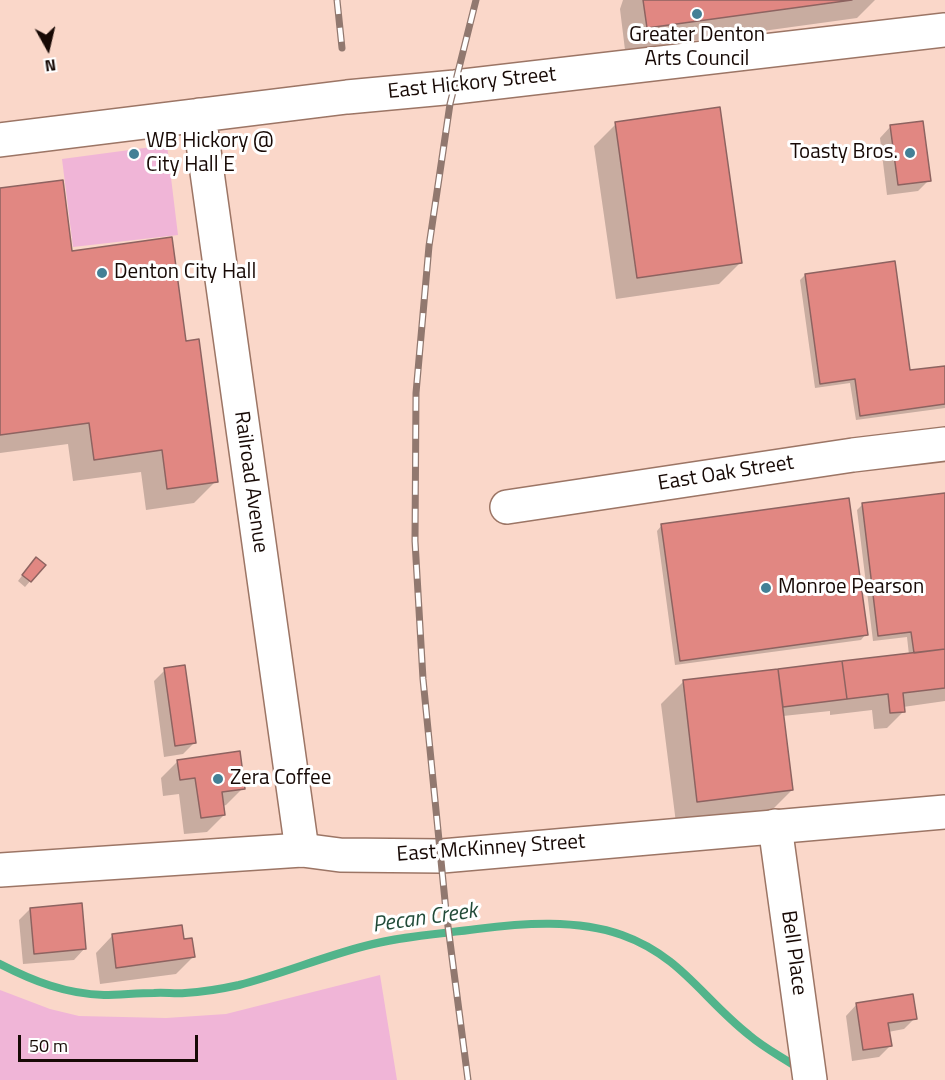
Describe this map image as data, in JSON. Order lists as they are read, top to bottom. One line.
{"streets":{"street":["East Hickory Street","East Oak Street","Railroad Avenue","East McKinney Street","Bell Place"]},"crossings":[["East Hickory Street","Railroad Avenue"],["Railroad Avenue","East McKinney Street"],["East McKinney Street","Bell Place"]],"water":["Pecan Creek"],"places":["Greater Denton Arts Council","Toasty Bros.","WB Hickory @ City Hall E","Denton City Hall","Monroe Pearson","Zera Coffee"],"scale_bar":"50 m","north":"bottom"}
